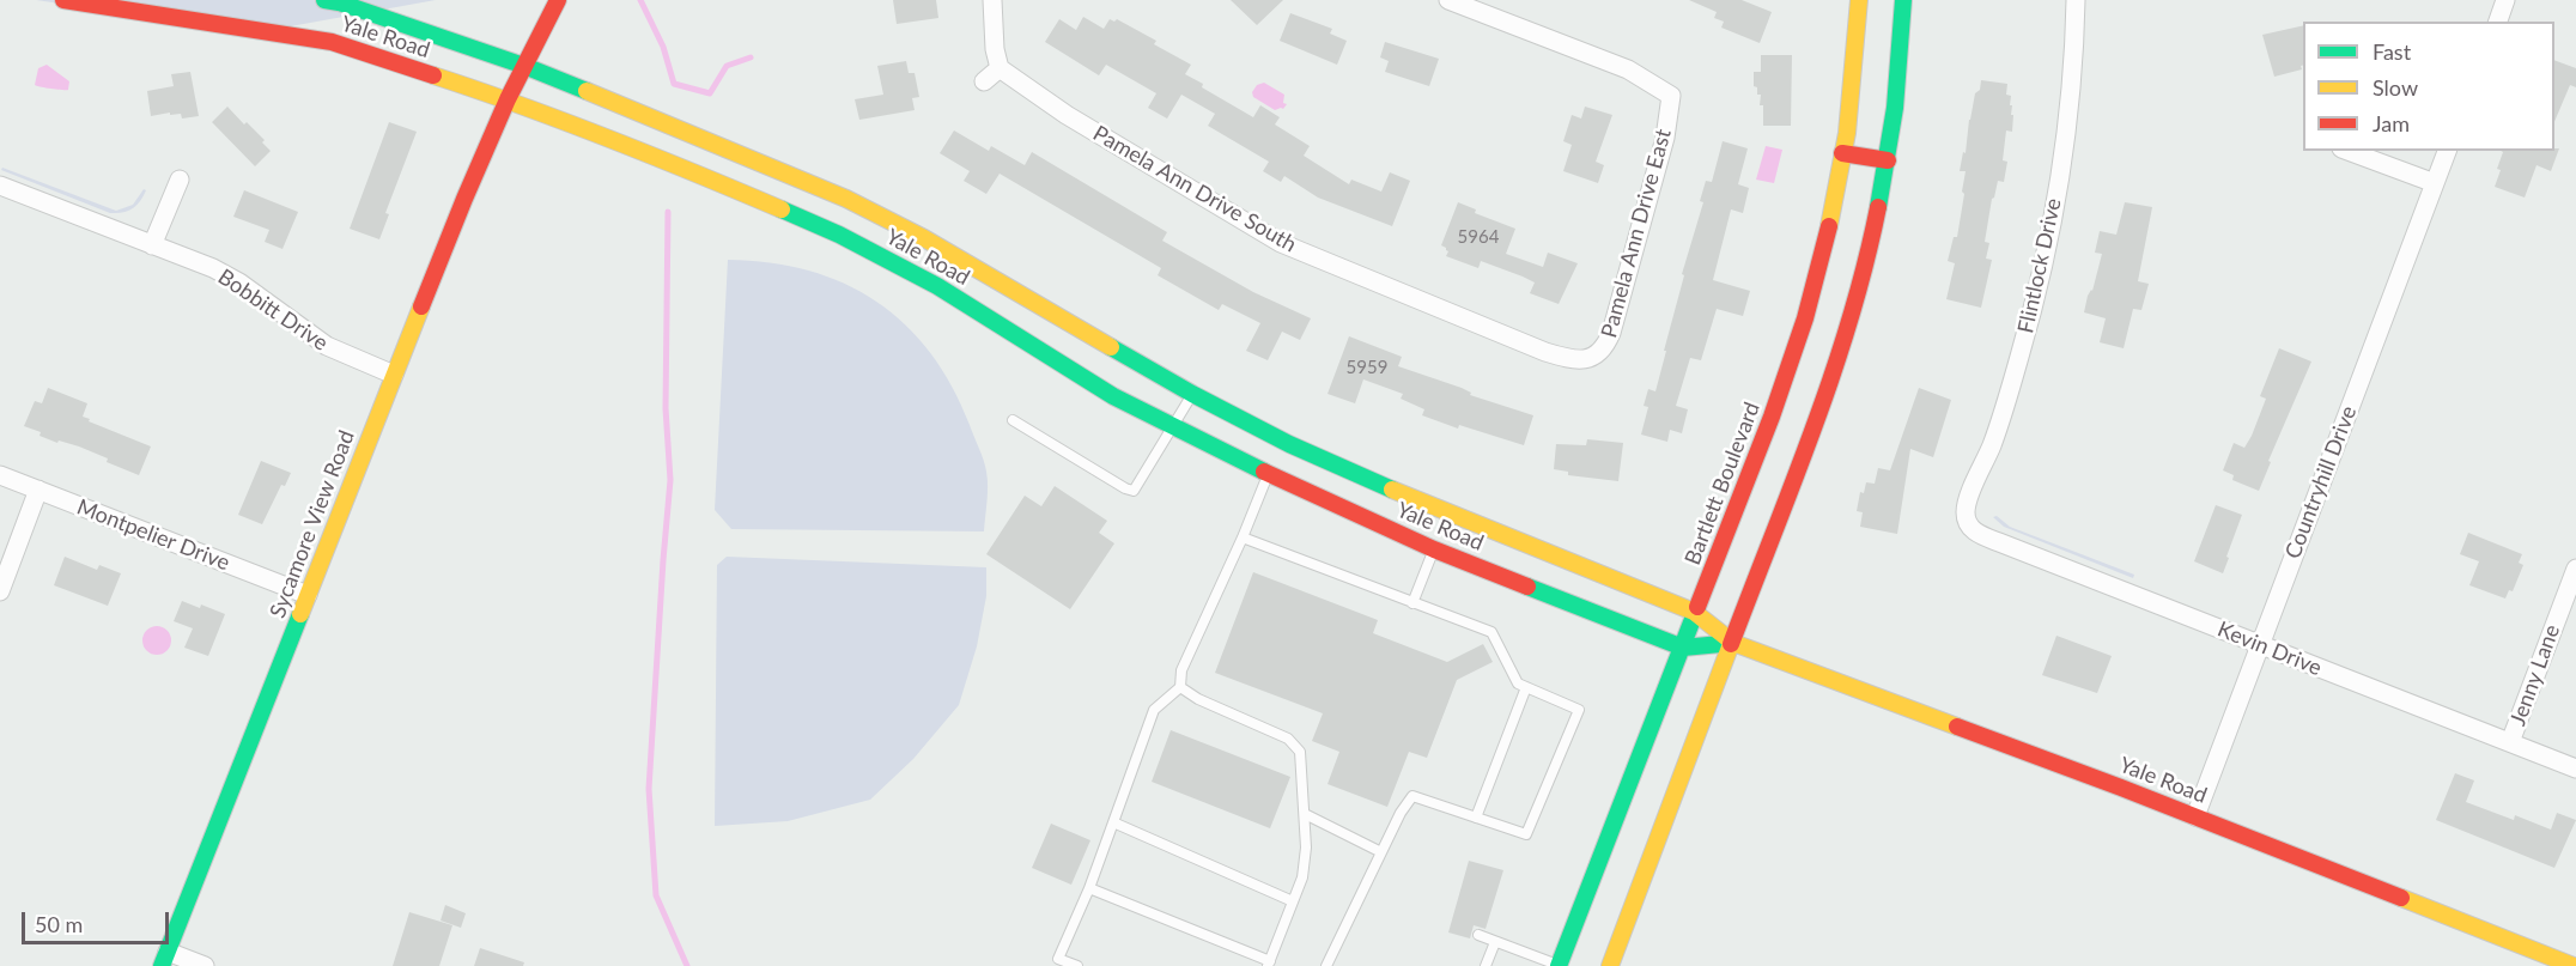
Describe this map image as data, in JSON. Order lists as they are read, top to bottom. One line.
{"streets":{"main road":["Yale Road","Bartlett Boulevard","Sycamore View Road"],"street":["Pamela Ann Drive South","Pamela Ann Drive East","Flintlock Drive","Bobbitt Drive","Countryhill Drive","Montpelier Drive","Kevin Drive","Jenny Lane"]},"crossings":[["Yale Road","Countryhill Drive"],["Yale Road","Bartlett Boulevard"],["Yale Road","Sycamore View Road"],["Pamela Ann Drive South","Pamela Ann Drive East"],["Flintlock Drive","Kevin Drive"],["Bobbitt Drive","Sycamore View Road"],["Countryhill Drive","Kevin Drive"],["Sycamore View Road","Montpelier Drive"],["Kevin Drive","Jenny Lane"]],"house_numbers":["5964","5959"],"legend":["Fast","Slow","Jam"],"scale_bar":"50 m"}
